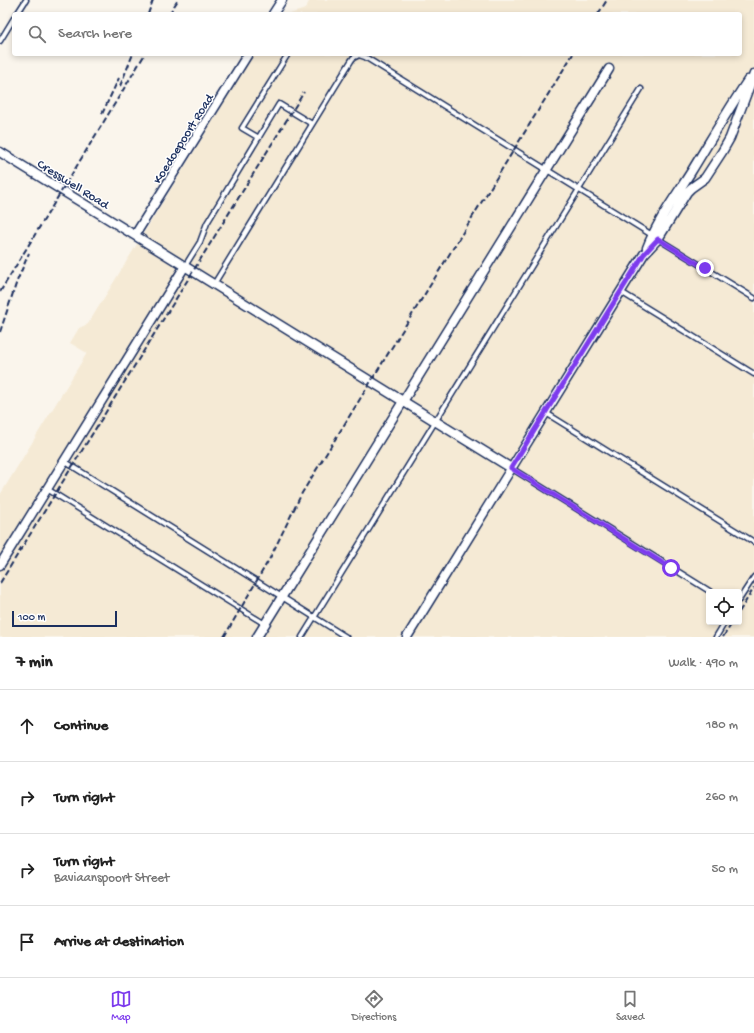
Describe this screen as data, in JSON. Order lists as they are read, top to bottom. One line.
{"streets":{"street":["Koedoepoort Road","Cresswell Road"]},"crossings":[["Koedoepoort Road","Cresswell Road"]],"scale_bar":"100 m","page":{"search":"Search here","scale":"100 m","heading":["7 min","Walk · 490 m"],"list":[["Continue","180 m"],["Turn right","260 m"],["Turn right","Baviaanspoort Street","50 m"],"Arrive at destination"],"nav":["Map","Directions","Saved"]}}
